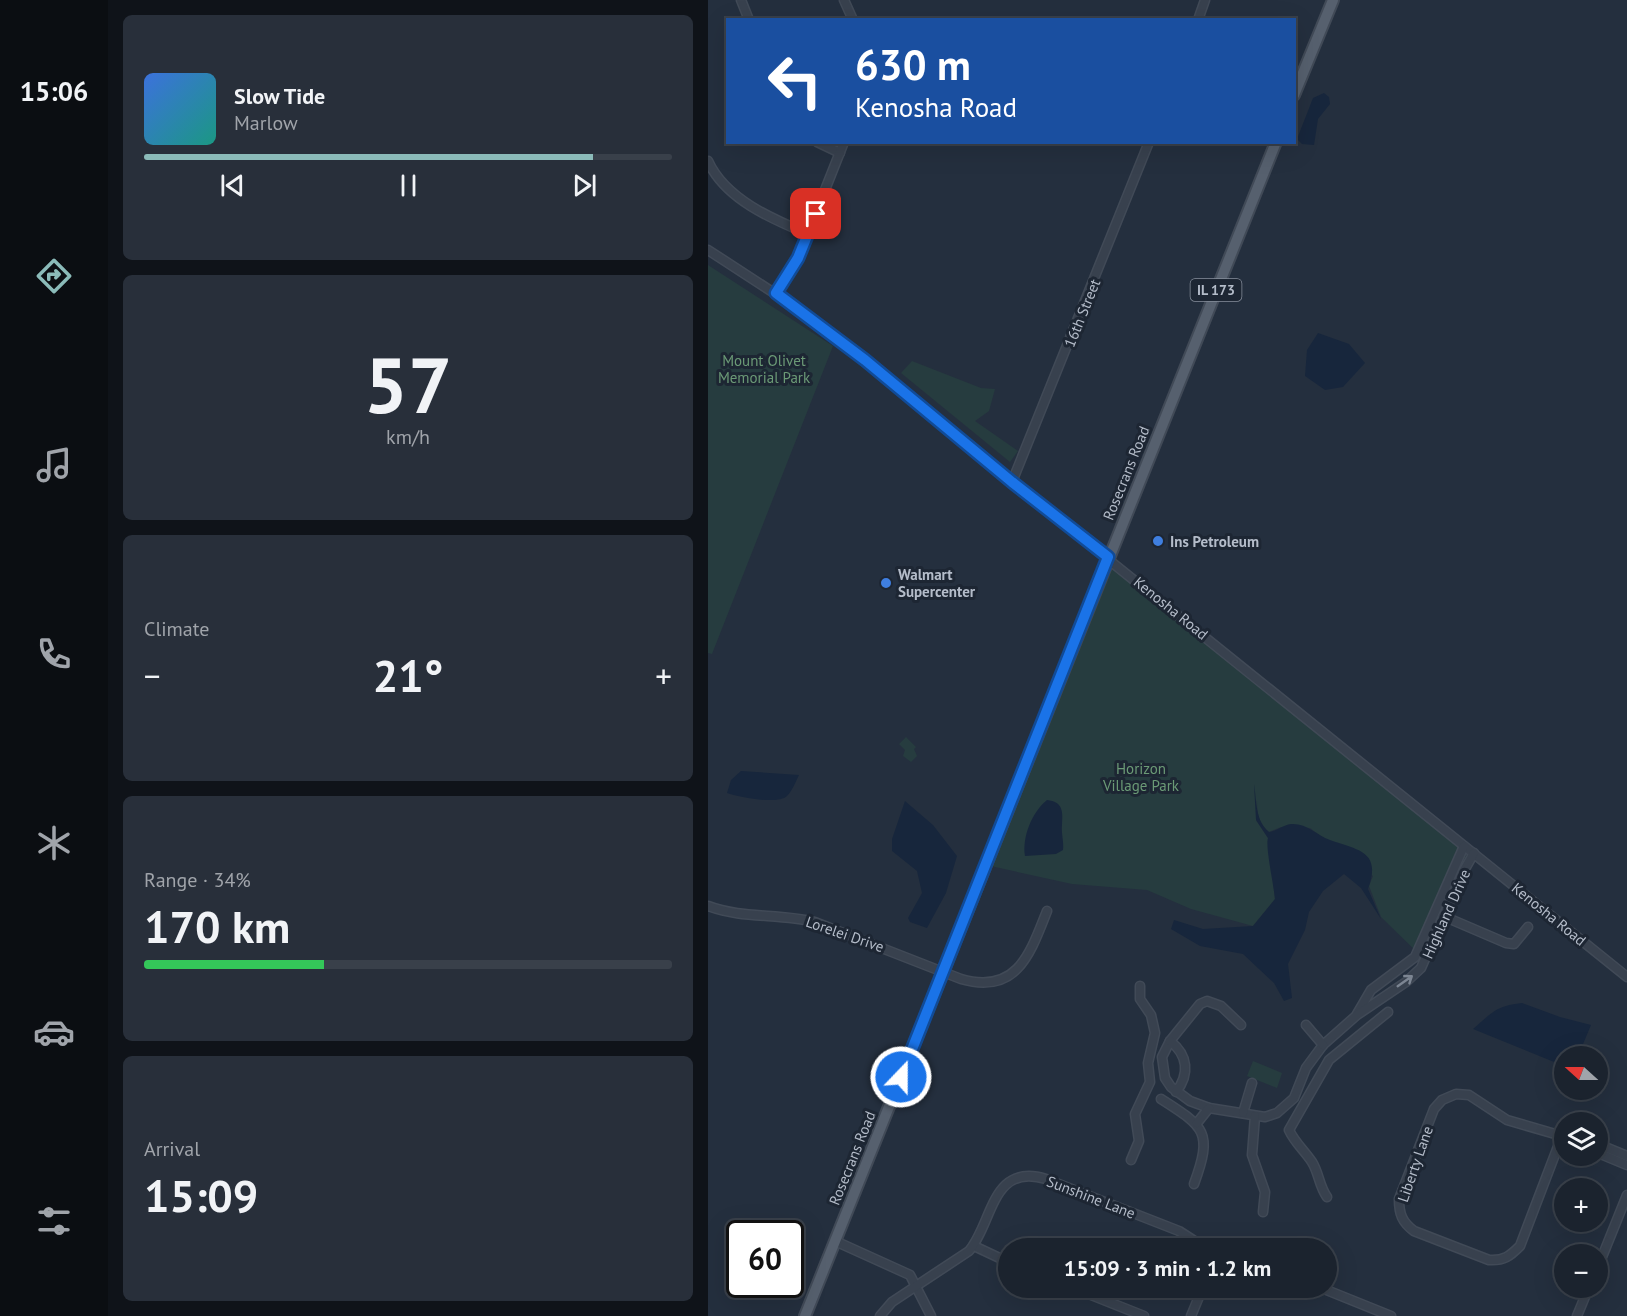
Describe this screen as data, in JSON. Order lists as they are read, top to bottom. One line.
{"streets":{"main road":["IL 173","Rosecrans Road"],"street":["16th Street","Kenosha Road","Highland Drive","Lorelei Drive","Liberty Lane","Sunshine Lane"]},"crossings":[["16th Street","Kenosha Road"],["Rosecrans Road","Kenosha Road"],["Rosecrans Road","Lorelei Drive"],["Kenosha Road","Highland Drive"]],"parks":["Mount Olivet Memorial Park","Horizon Village Park"],"places":["Ins Petroleum","Walmart Supercenter"],"north":"left","page":{"tabs":"15:06","turn":["630 m","Kenosha Road"],"song":["Slow Tide","Marlow"],"tile":[["57","km/h"],"Climate",["Range · 34%","170 km"],["Arrival","15:09"]],"heat":["−","21°","+"],"map_buttons":["+","−"],"limit":"60","trip":"15:09 · 3 min · 1.2 km"}}
